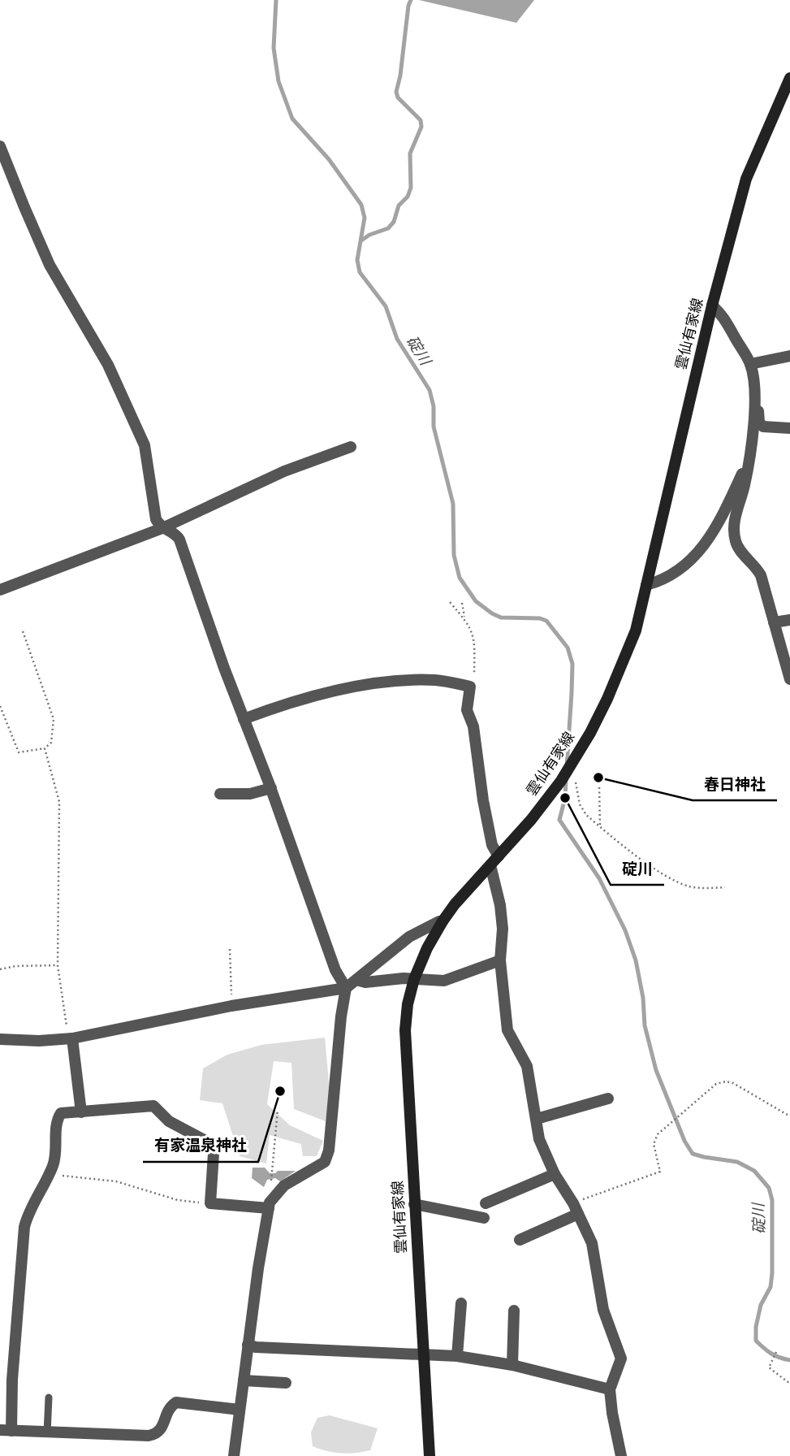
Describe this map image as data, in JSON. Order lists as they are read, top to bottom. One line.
{"streets":{"main road":["雲仙有家線"]},"water":["碇川"],"places":["春日神社","碇川","有家温泉神社"]}
